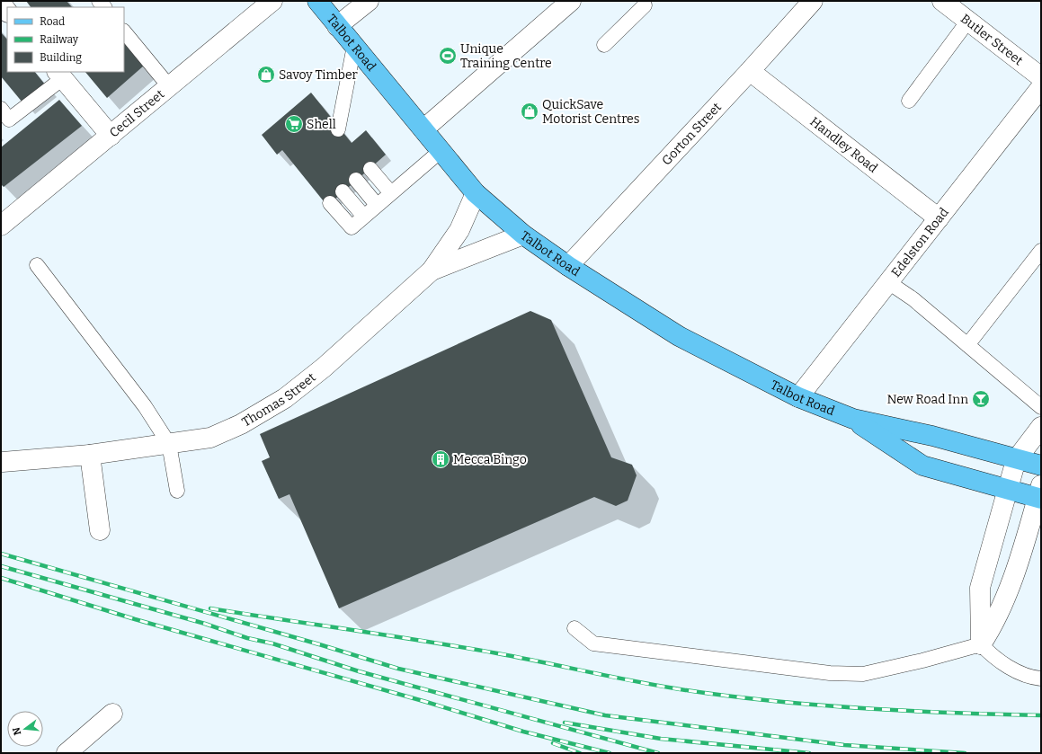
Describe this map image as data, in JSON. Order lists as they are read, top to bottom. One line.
{"streets":{"main road":["Talbot Road"],"street":["Butler Street","Cecil Street","Gorton Street","Handley Road","Edelston Road","Thomas Street"]},"crossings":[["Talbot Road","Gorton Street"],["Talbot Road","Edelston Road"],["Talbot Road","Thomas Street"],["Gorton Street","Handley Road"],["Handley Road","Edelston Road"]],"places":{"sports":["Unique Training Centre"],"shop":["Savoy Timber","QuickSave Motorist Centres"],"supermarket":["Shell"],"bar":["New Road Inn"],"building":["Mecca Bingo"]},"legend":["Road","Railway","Building"],"north":"left"}
